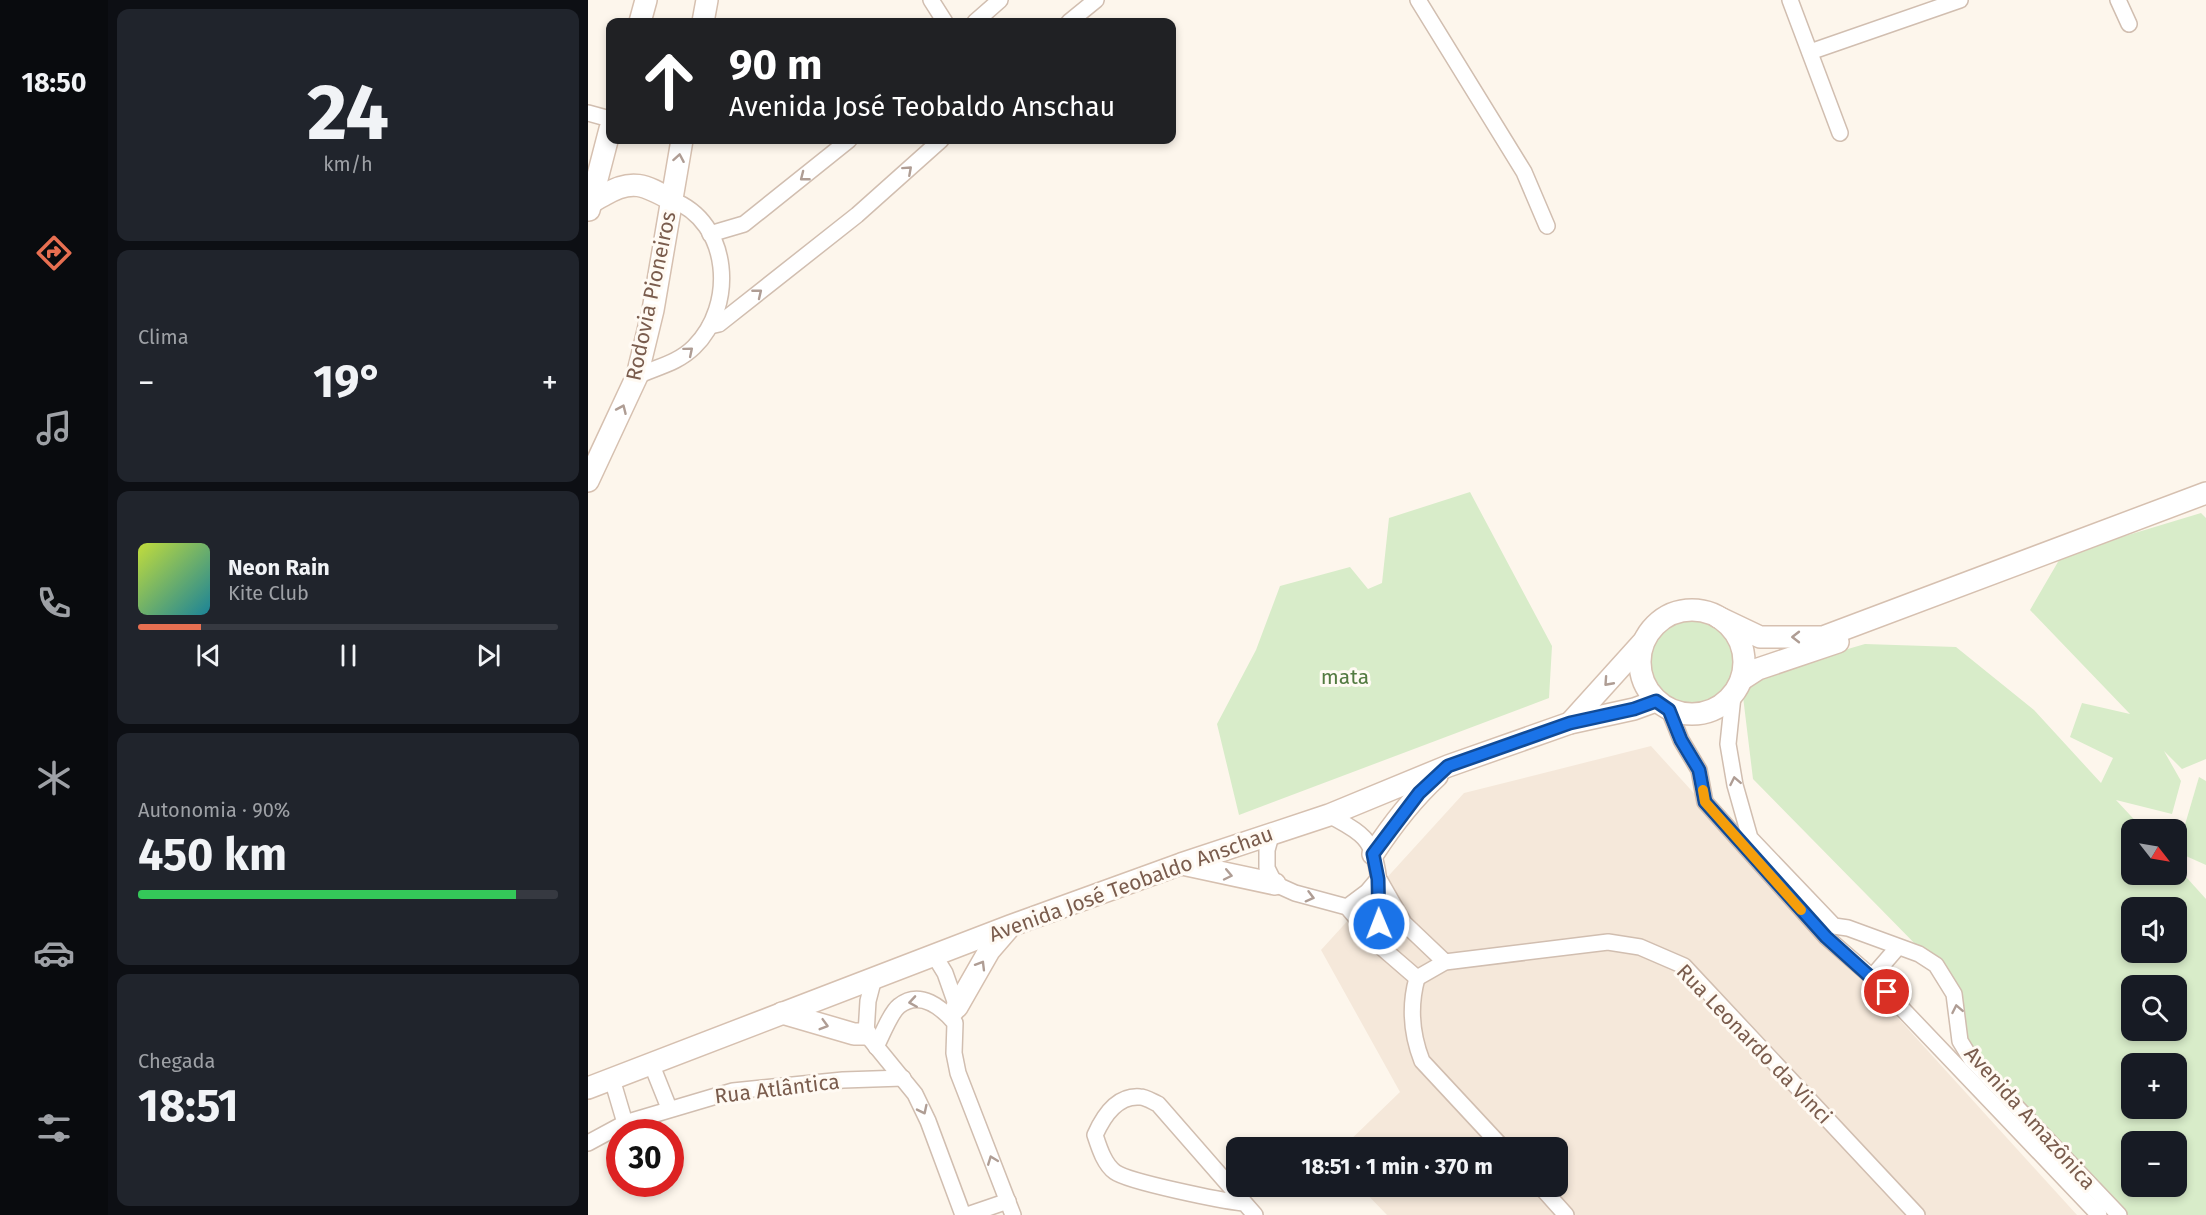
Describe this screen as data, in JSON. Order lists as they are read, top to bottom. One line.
{"streets":{"street":["Rodovia Pioneiros","Avenida José Teobaldo Anschau","Rua Leonardo da Vinci","Rua Atlântica","Avenida Amazônica"]},"crossings":[["Avenida José Teobaldo Anschau","Avenida Amazônica"]],"parks":["mata"],"north":"bottom right","page":{"tabs":"18:50","tile":[["24","km/h"],"Clima",["Autonomia · 90%","450 km"],["Chegada","18:51"]],"turn":["90 m","Avenida José Teobaldo Anschau"],"heat":["−","19°","+"],"song":["Neon Rain","Kite Club"],"map_buttons":["+","−"],"limit":"30","trip":"18:51 · 1 min · 370 m"}}
